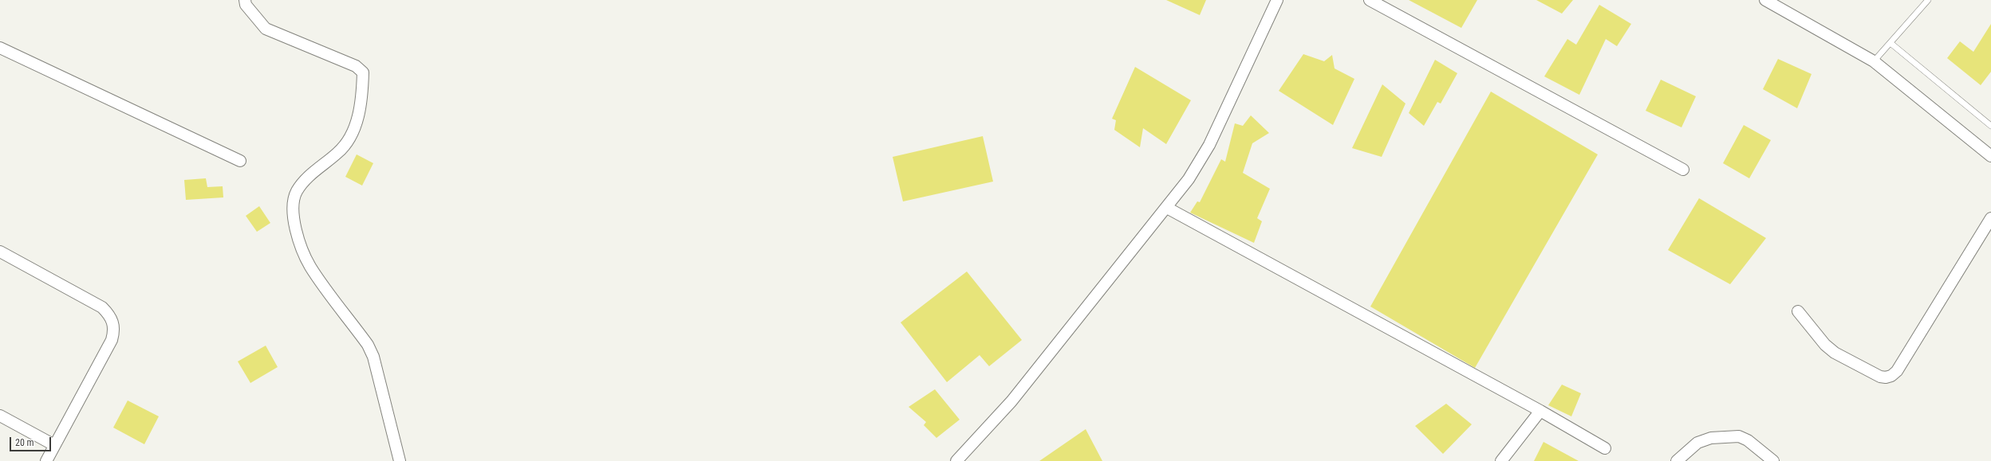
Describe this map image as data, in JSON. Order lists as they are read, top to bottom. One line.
{"scale_bar":"20 m"}
